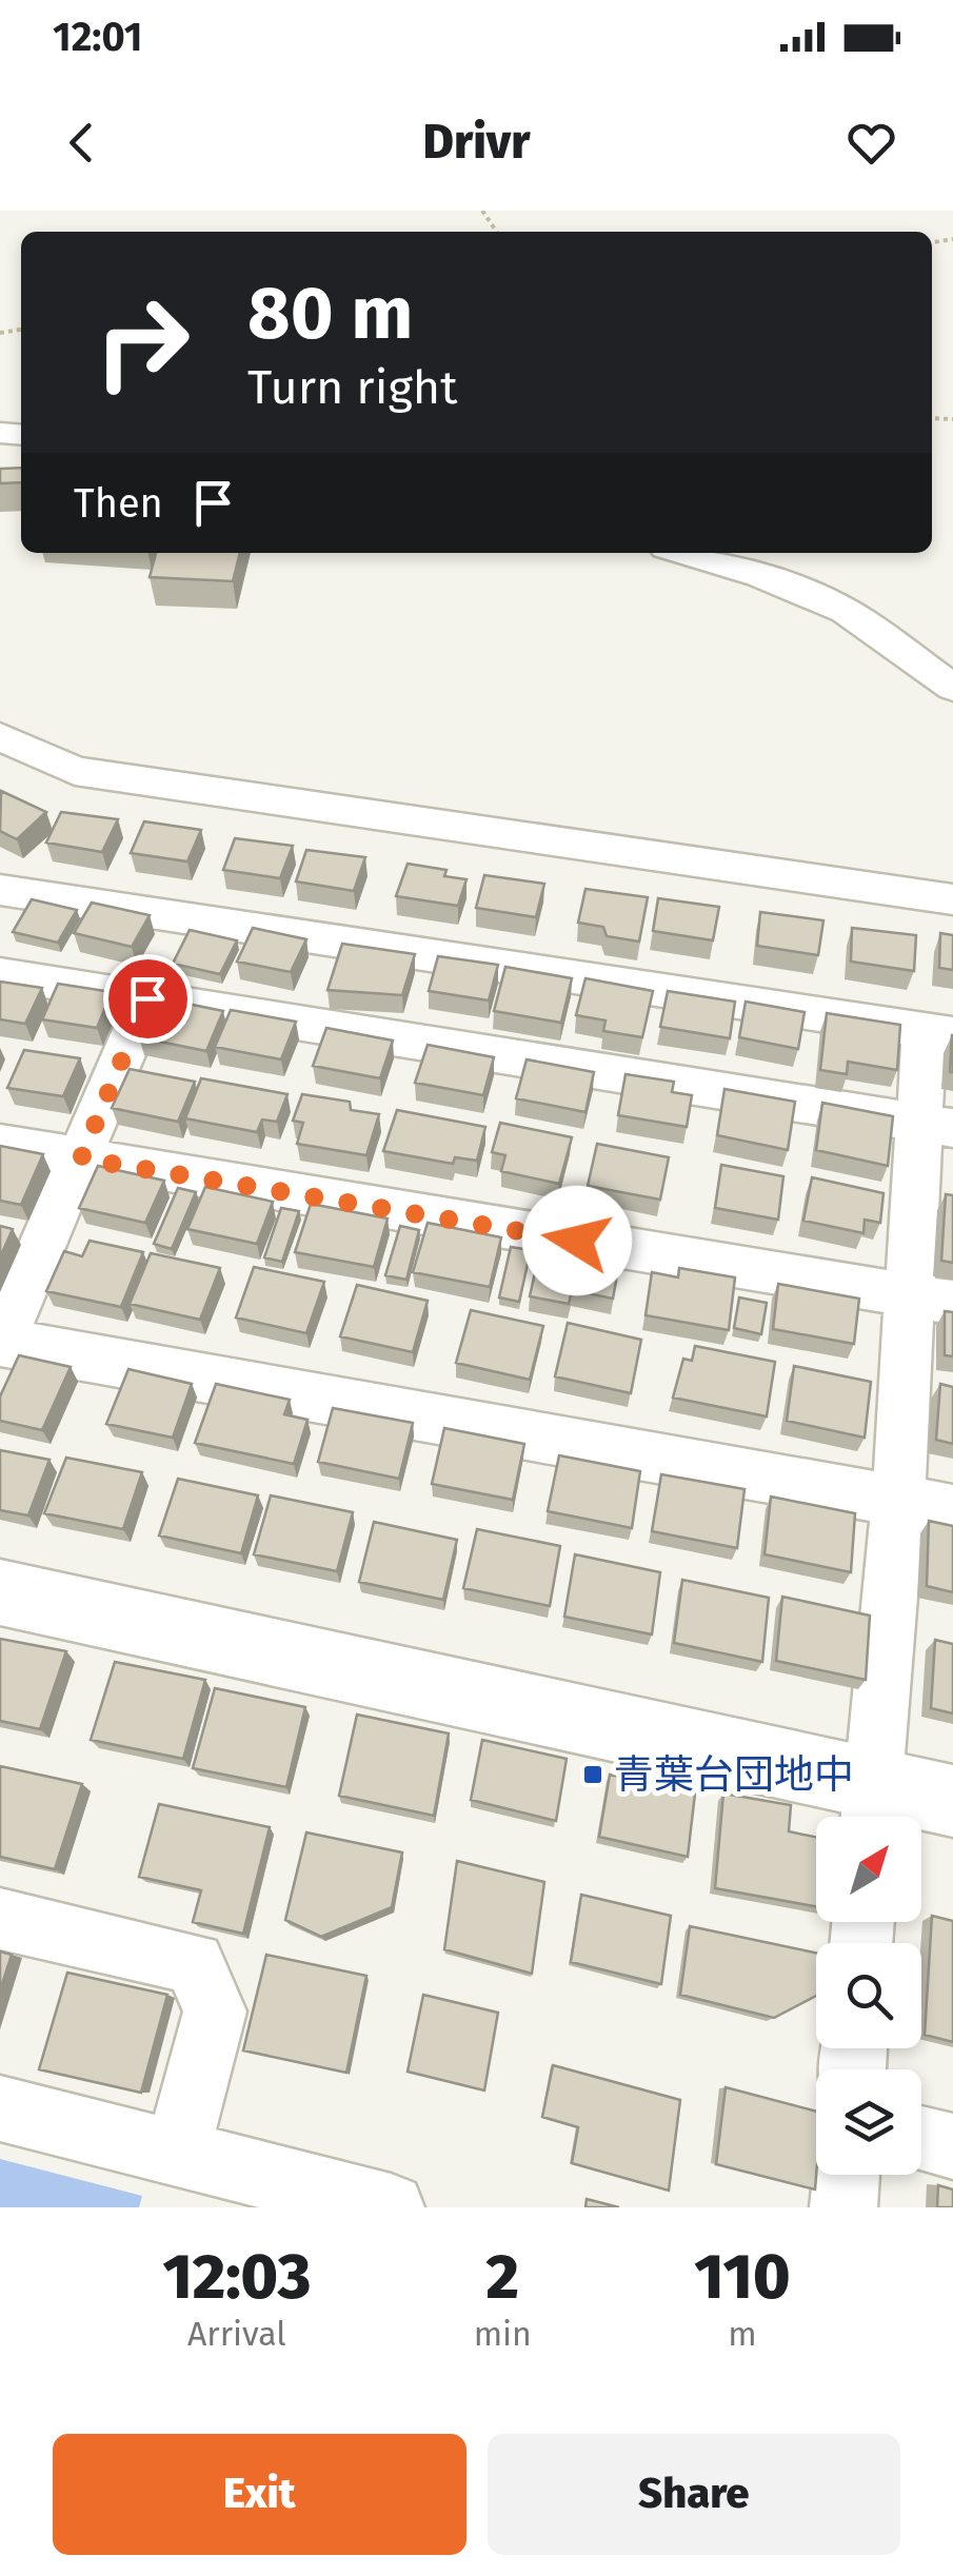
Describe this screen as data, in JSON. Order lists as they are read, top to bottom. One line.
{"places":{"transit":["青葉台団地中"]},"north":"top right","page":{"status":"12:01","header":"Drivr","turn":["80 m","Turn right"],"then":"Then","eta":["12:03","Arrival","2","min","110","m"],"buttons":["Exit","Share"]}}
